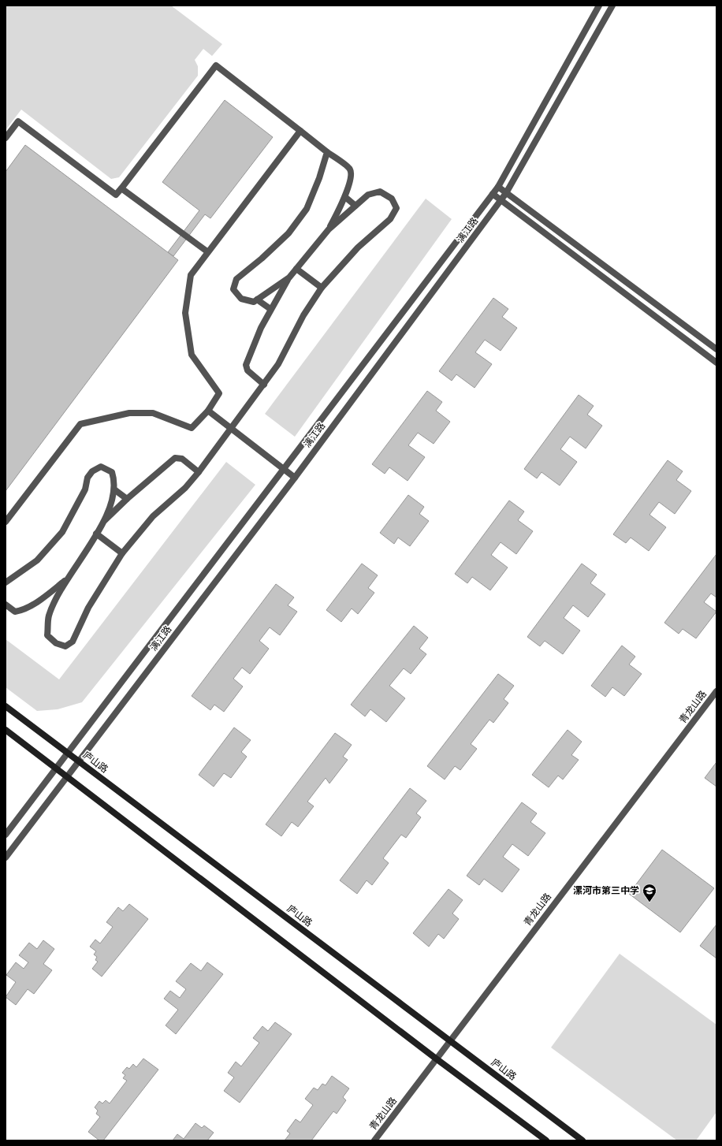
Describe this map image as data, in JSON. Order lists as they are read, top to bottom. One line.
{"streets":{"main road":["庐山路"],"street":["漓江路","青龙山路"]},"crossings":[["漓江路","庐山路"],["青龙山路","庐山路"]],"places":{"school or university":["漯河市第三中学"]}}
